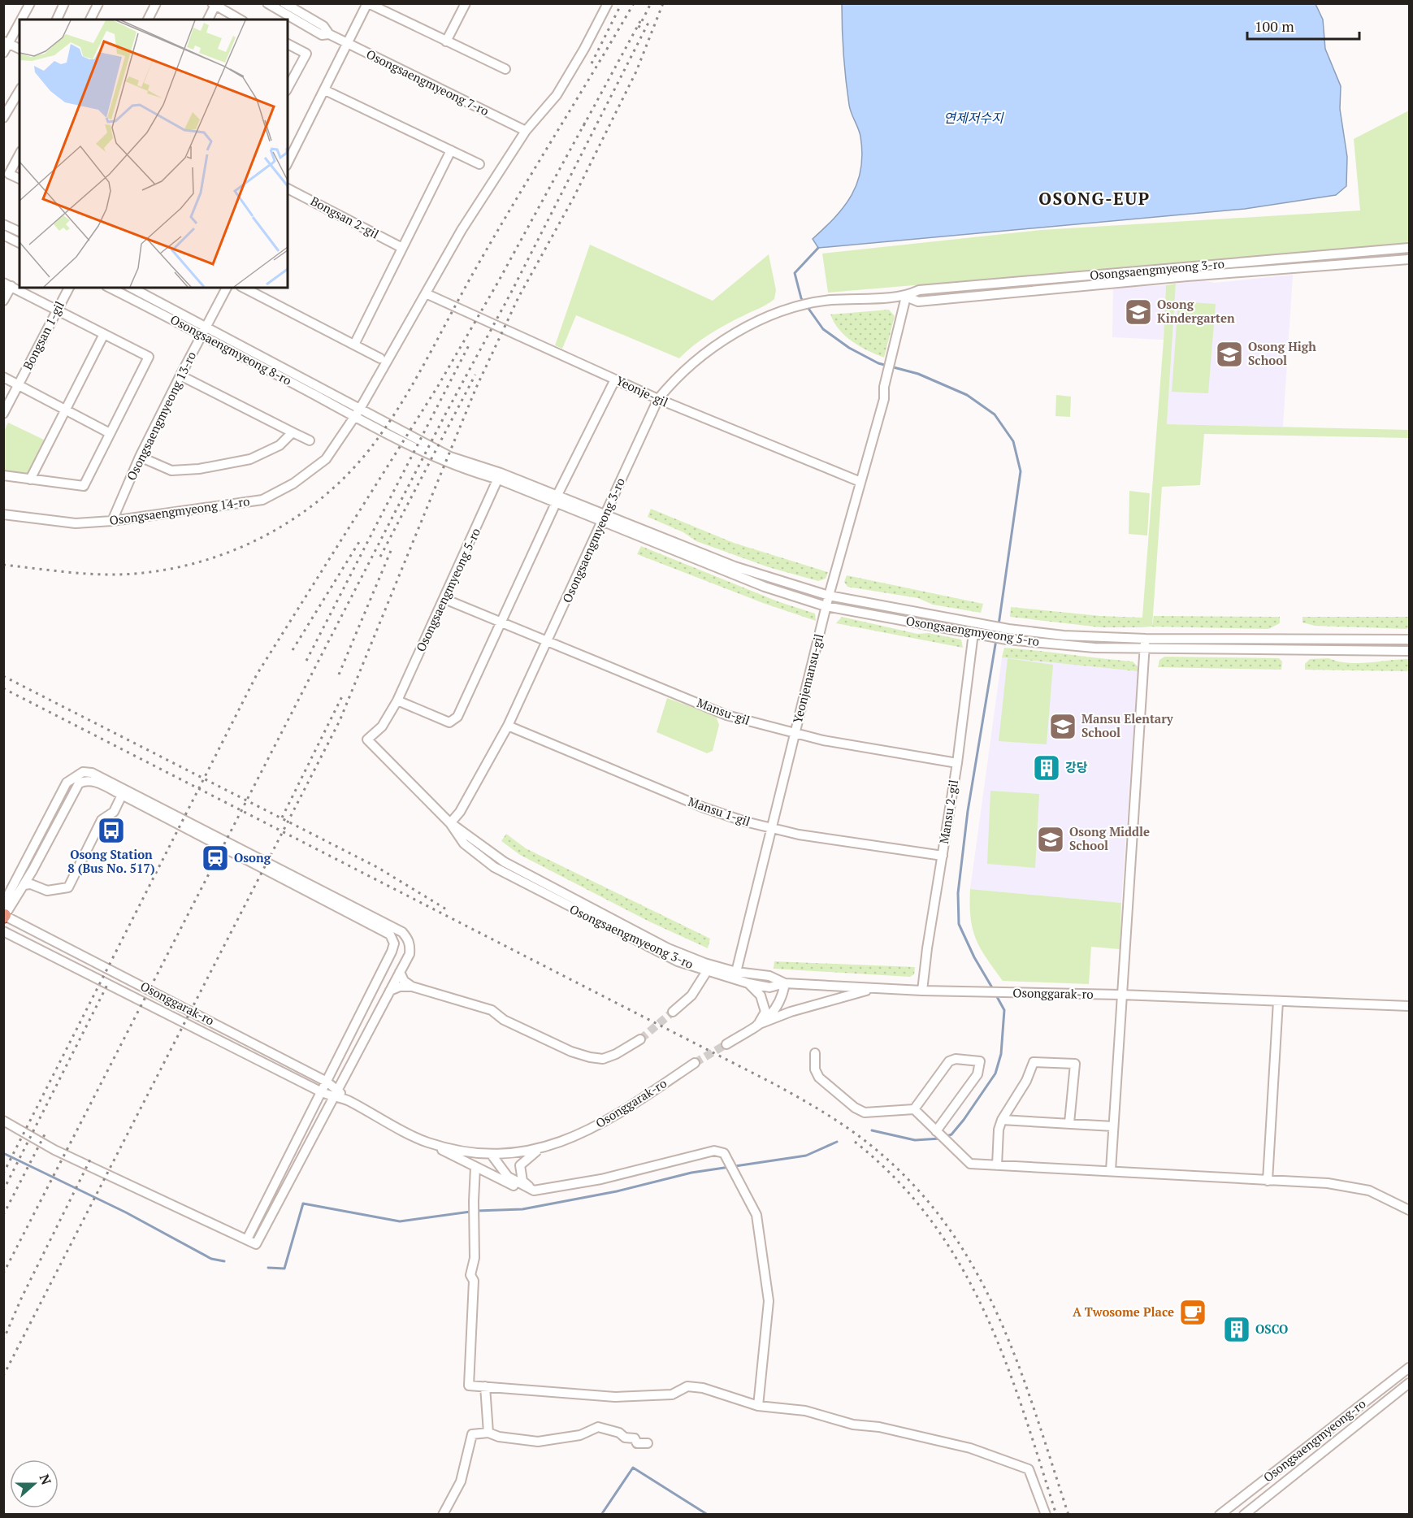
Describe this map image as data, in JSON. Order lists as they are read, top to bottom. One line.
{"streets":{"street":["Osongsaengmyeong 7-ro","Bongsan 2-gil","Osongsaengmyeong 3-ro","Bongsan 1-gil","Osongsaengmyeong 8-ro","Yeonje-gil","Osongsaengmyeong 13-ro","Osongsaengmyeong 14-ro","Osongsaengmyeong 5-ro","Yeonjemansu-gil","Mansu-gil","Mansu 1-gil","Mansu 2-gil","Osonggarak-ro","Osongsaengmyeong-ro"]},"crossings":[["Osongsaengmyeong 7-ro","Osongsaengmyeong 14-ro"],["Osongsaengmyeong 3-ro","Yeonje-gil"],["Osongsaengmyeong 3-ro","Osongsaengmyeong 5-ro"],["Osongsaengmyeong 3-ro","Yeonjemansu-gil"],["Osongsaengmyeong 3-ro","Mansu-gil"],["Osongsaengmyeong 3-ro","Mansu 1-gil"],["Osongsaengmyeong 3-ro","Osonggarak-ro"],["Osongsaengmyeong 8-ro","Osongsaengmyeong 13-ro"],["Osongsaengmyeong 8-ro","Osongsaengmyeong 14-ro"],["Osongsaengmyeong 8-ro","Osongsaengmyeong 5-ro"],["Yeonje-gil","Osongsaengmyeong 14-ro"],["Yeonje-gil","Yeonjemansu-gil"],["Osongsaengmyeong 13-ro","Osongsaengmyeong 14-ro"],["Osongsaengmyeong 5-ro","Yeonjemansu-gil"],["Osongsaengmyeong 5-ro","Mansu-gil"],["Osongsaengmyeong 5-ro","Mansu 2-gil"],["Yeonjemansu-gil","Mansu-gil"],["Yeonjemansu-gil","Mansu 1-gil"],["Mansu-gil","Mansu 2-gil"],["Mansu 1-gil","Mansu 2-gil"],["Mansu 2-gil","Osonggarak-ro"]],"districts":["OSONG-EUP"],"water":["연제저수지"],"places":{"school or university":["Osong Kindergarten","Osong High School","Mansu Elentary School","Osong Middle School"],"building":["강당","OSCO"],"bus stop":["Osong Station 8 (Bus No. 517)"],"station":["Osong"],"cafe":["A Twosome Place"]},"scale_bar":"100 m","north":"right"}
